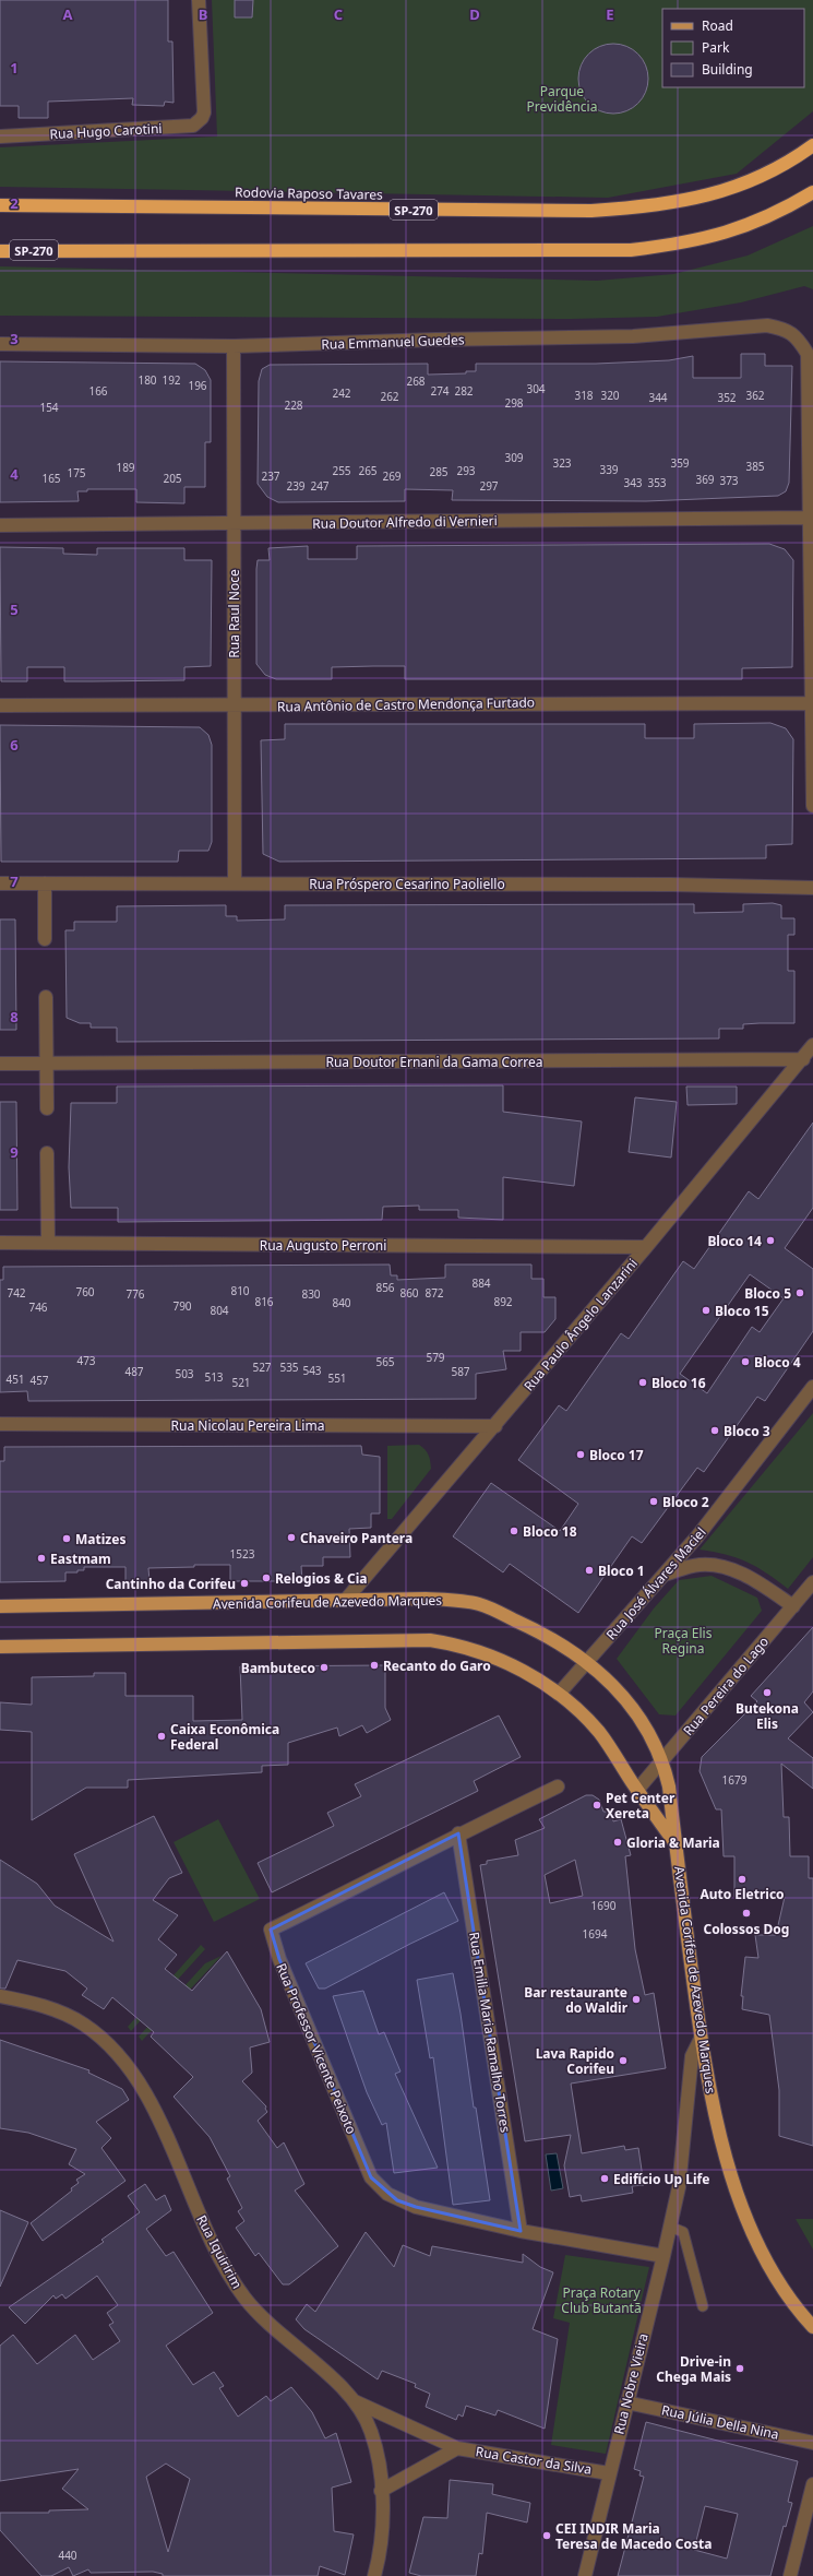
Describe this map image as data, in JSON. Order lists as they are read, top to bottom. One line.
{"streets":{"highway":["Rodovia Raposo Tavares","SP-270"],"main road":["Avenida Corifeu de Azevedo Marques"],"street":["Rua Hugo Carotini","Rua Emmanuel Guedes","Rua Doutor Alfredo di Vernieri","Rua Raul Noce","Rua Antônio de Castro Mendonça Furtado","Rua Próspero Cesarino Paoliello","Rua Doutor Ernani da Gama Correa","Rua Augusto Perroni","Rua Paulo Ângelo Lanzarini","Rua Nicolau Pereira Lima","Rua José Álvares Maciel","Rua Pereira do Lago","Rua Emilia Maria Ramalho Torres","Rua Professor Vicente Peixoto","Rua Iquiririm","Rua Nobre Vieira","Rua Júlia Della Nina","Rua Castor da Silva"]},"crossings":[["Rua Emmanuel Guedes","Rua Doutor Alfredo di Vernieri"],["Rua Emmanuel Guedes","Rua Raul Noce"],["Rua Doutor Alfredo di Vernieri","Rua Raul Noce"],["Rua Raul Noce","Rua Antônio de Castro Mendonça Furtado"],["Rua Raul Noce","Rua Próspero Cesarino Paoliello"],["Rua Doutor Ernani da Gama Correa","Rua Paulo Ângelo Lanzarini"],["Rua Augusto Perroni","Rua Paulo Ângelo Lanzarini"],["Rua Paulo Ângelo Lanzarini","Rua Nicolau Pereira Lima"],["Rua Paulo Ângelo Lanzarini","Avenida Corifeu de Azevedo Marques"],["Rua José Álvares Maciel","Avenida Corifeu de Azevedo Marques"],["Avenida Corifeu de Azevedo Marques","Rua Pereira do Lago"],["Avenida Corifeu de Azevedo Marques","Rua Nobre Vieira"],["Rua Emilia Maria Ramalho Torres","Rua Professor Vicente Peixoto"],["Rua Professor Vicente Peixoto","Rua Nobre Vieira"],["Rua Iquiririm","Rua Castor da Silva"],["Rua Nobre Vieira","Rua Júlia Della Nina"],["Rua Nobre Vieira","Rua Castor da Silva"]],"parks":["Parque Previdência","Praça Elis Regina","Praça Rotary Club Butantã"],"places":["Bloco 14","Bloco 5","Bloco 15","Bloco 4","Bloco 16","Bloco 3","Bloco 17","Bloco 2","Bloco 18","Chaveiro Pantera","Matizes","Eastmam","Bloco 1","Relogios & Cia","Cantinho da Corifeu","Recanto do Garo","Bambuteco","Butekona Elis","Caixa Econômica Federal","Pet Center Xereta","Gloria & Maria","Auto Eletrico","Colossos Dog","Bar restaurante do Waldir","Lava Rapido Corifeu","Edifício Up Life","Drive-in Chega Mais","CEI INDIR Maria Teresa de Macedo Costa"],"house_numbers":["180","192","268","196","304","166","274","282","242","318","320","362","262","344","352","298","228","154","309","323","359","385","189","339","255","265","293","285","175","237","269","165","205","369","373","343","353","239","247","297","884","856","810","760","742","860","872","776","830","816","892","840","790","746","804","579","473","565","527","535","543","487","587","503","513","551","451","457","521","1523","1679","1690","1694","440"],"legend":["Road","Park","Building"],"grid":{"columns":["A","B","C","D","E"],"rows":["1","2","3","4","5","6","7","8","9"]}}
